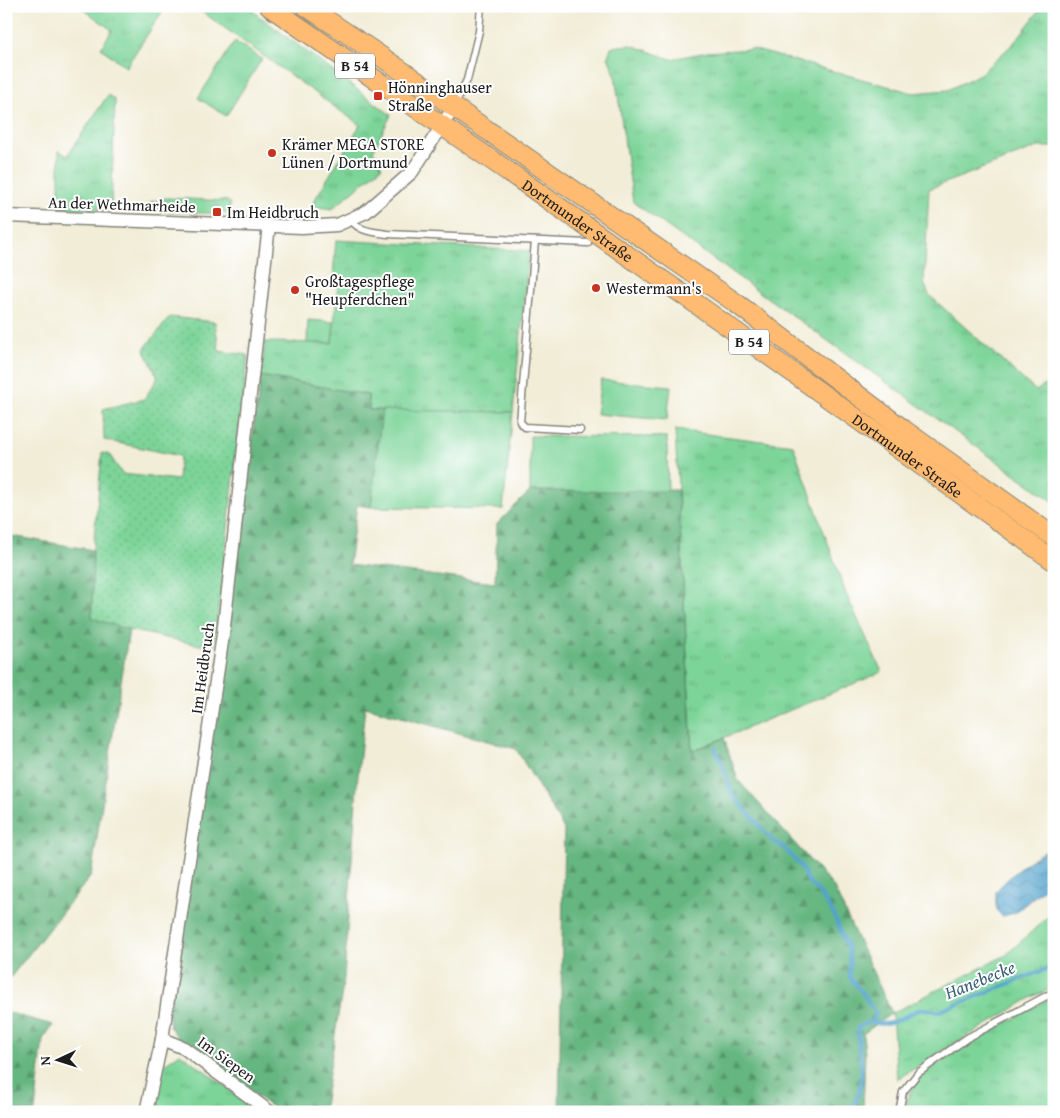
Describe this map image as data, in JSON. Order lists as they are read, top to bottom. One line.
{"streets":{"main road":["B 54","Dortmunder Straße"],"street":["An der Wethmarheide","Im Heidbruch","Im Siepen"]},"crossings":[["An der Wethmarheide","Dortmunder Straße"],["An der Wethmarheide","Im Heidbruch"],["Im Heidbruch","Im Siepen"]],"water":["Hanebecke"],"places":{"transit":["Hönninghauser Straße","Im Heidbruch"],"other":["Krämer MEGA STORE Lünen / Dortmund","Westermann's","Großtagespflege \"Heupferdchen\""]},"north":"left"}
